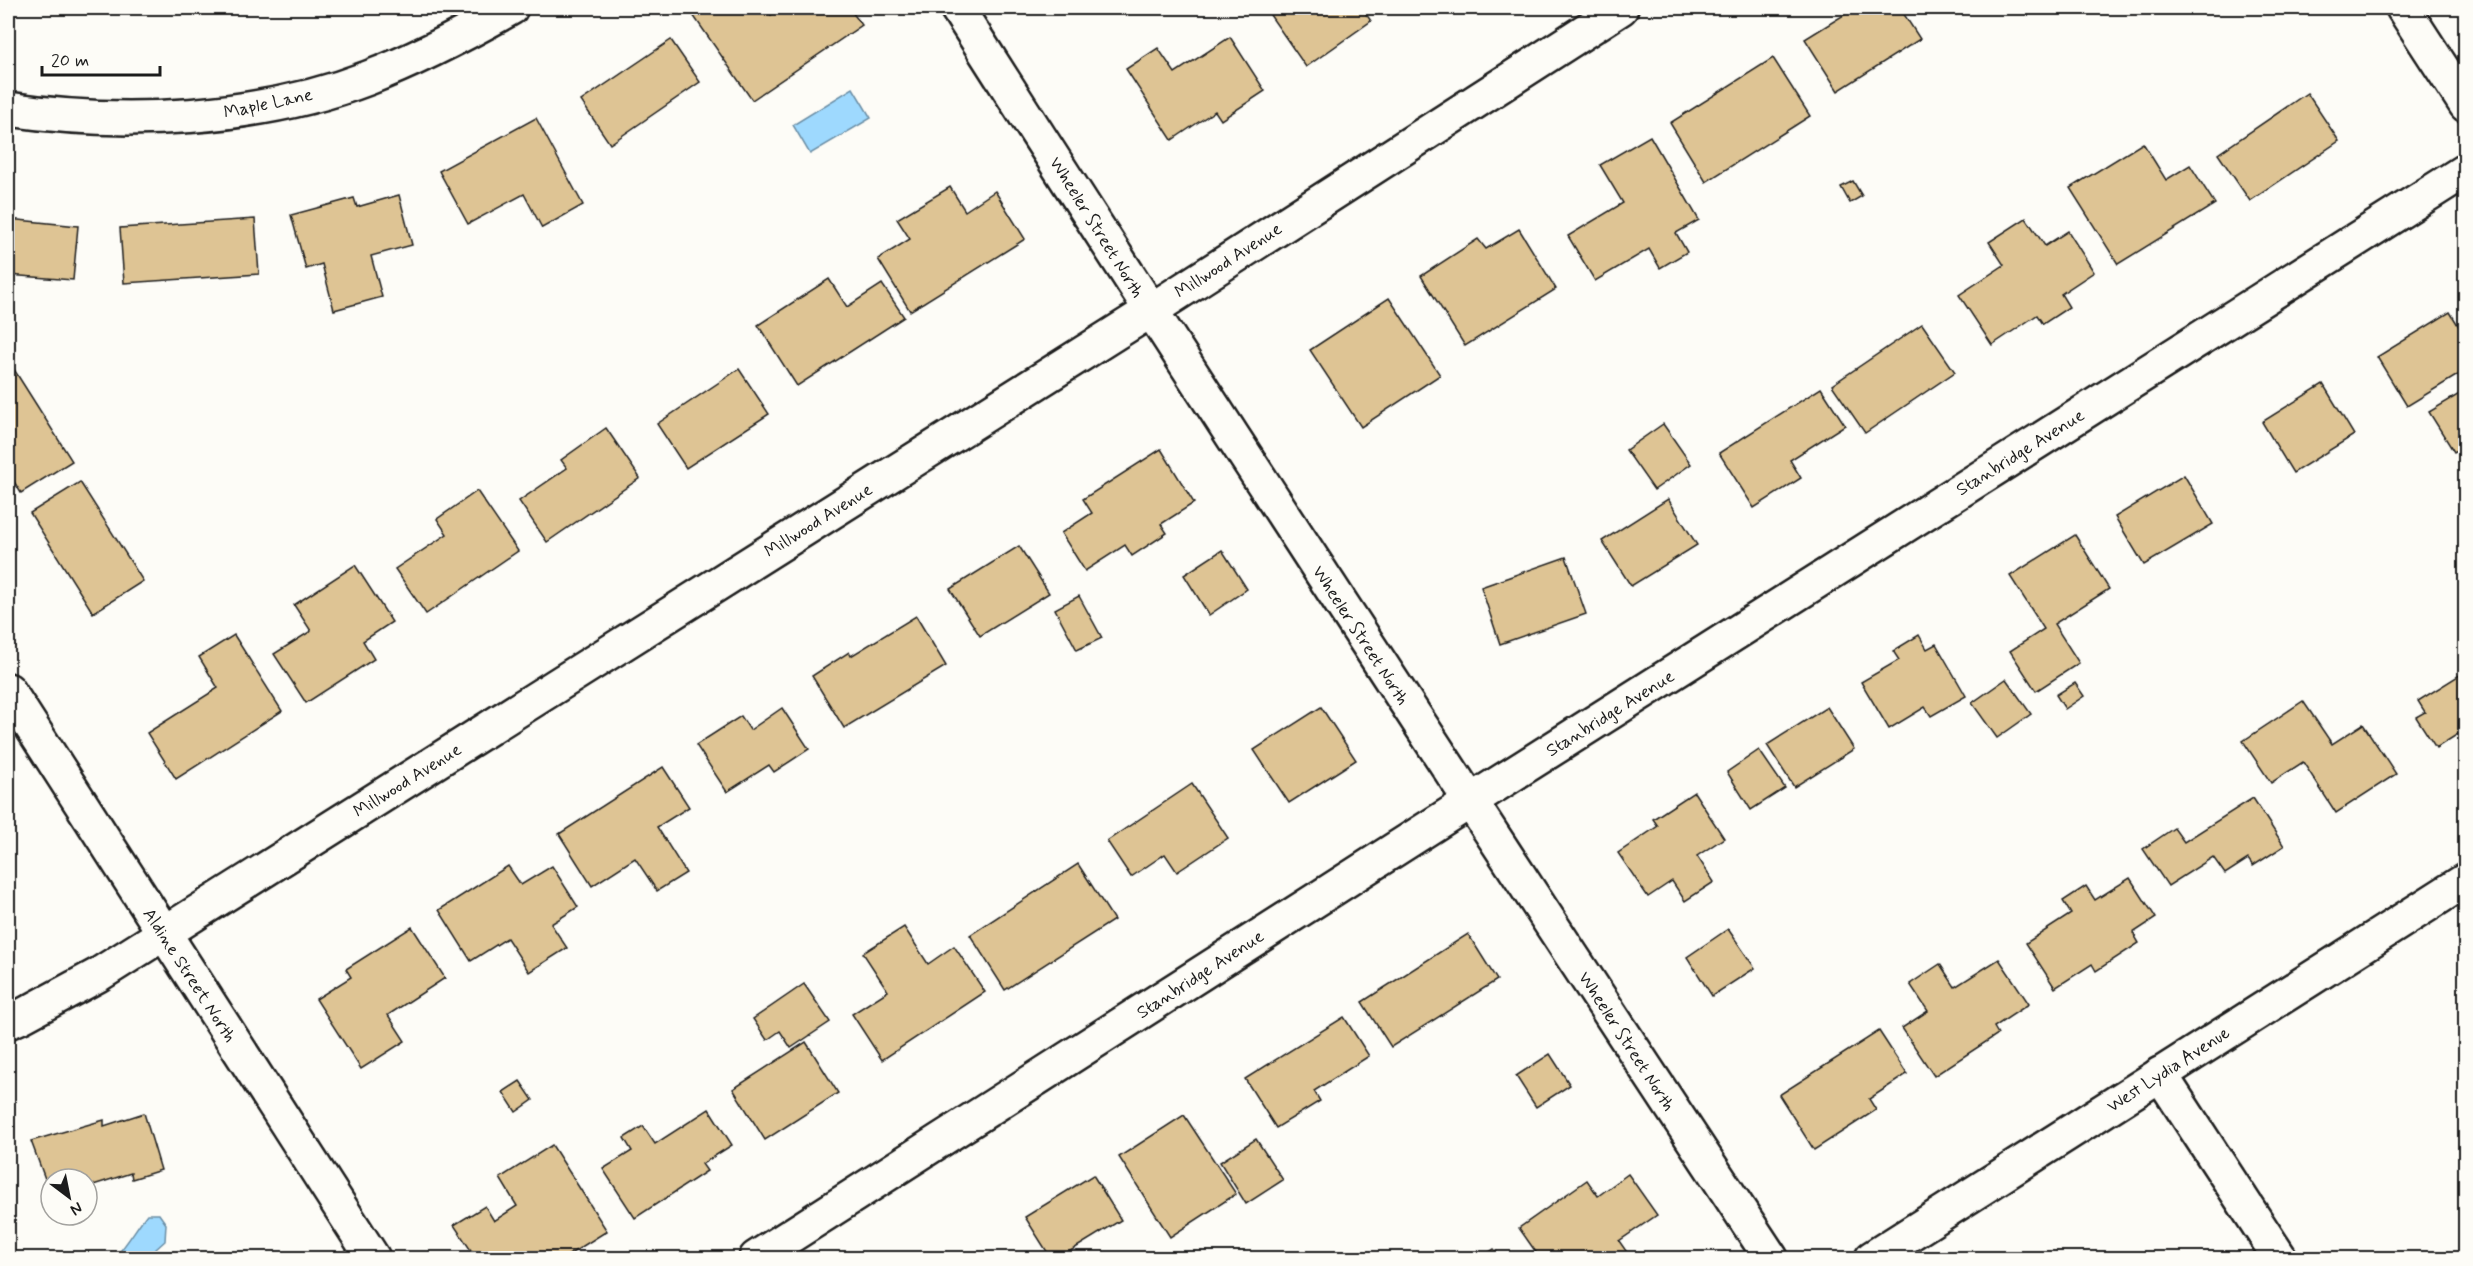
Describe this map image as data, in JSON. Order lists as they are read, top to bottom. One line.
{"streets":{"street":["Maple Lane","Wheeler Street North","Millwood Avenue","Stanbridge Avenue","Aldine Street North","West Lydia Avenue"]},"crossings":[["Wheeler Street North","Millwood Avenue"],["Wheeler Street North","Stanbridge Avenue"],["Millwood Avenue","Aldine Street North"]],"scale_bar":"20 m","north":"bottom right"}
